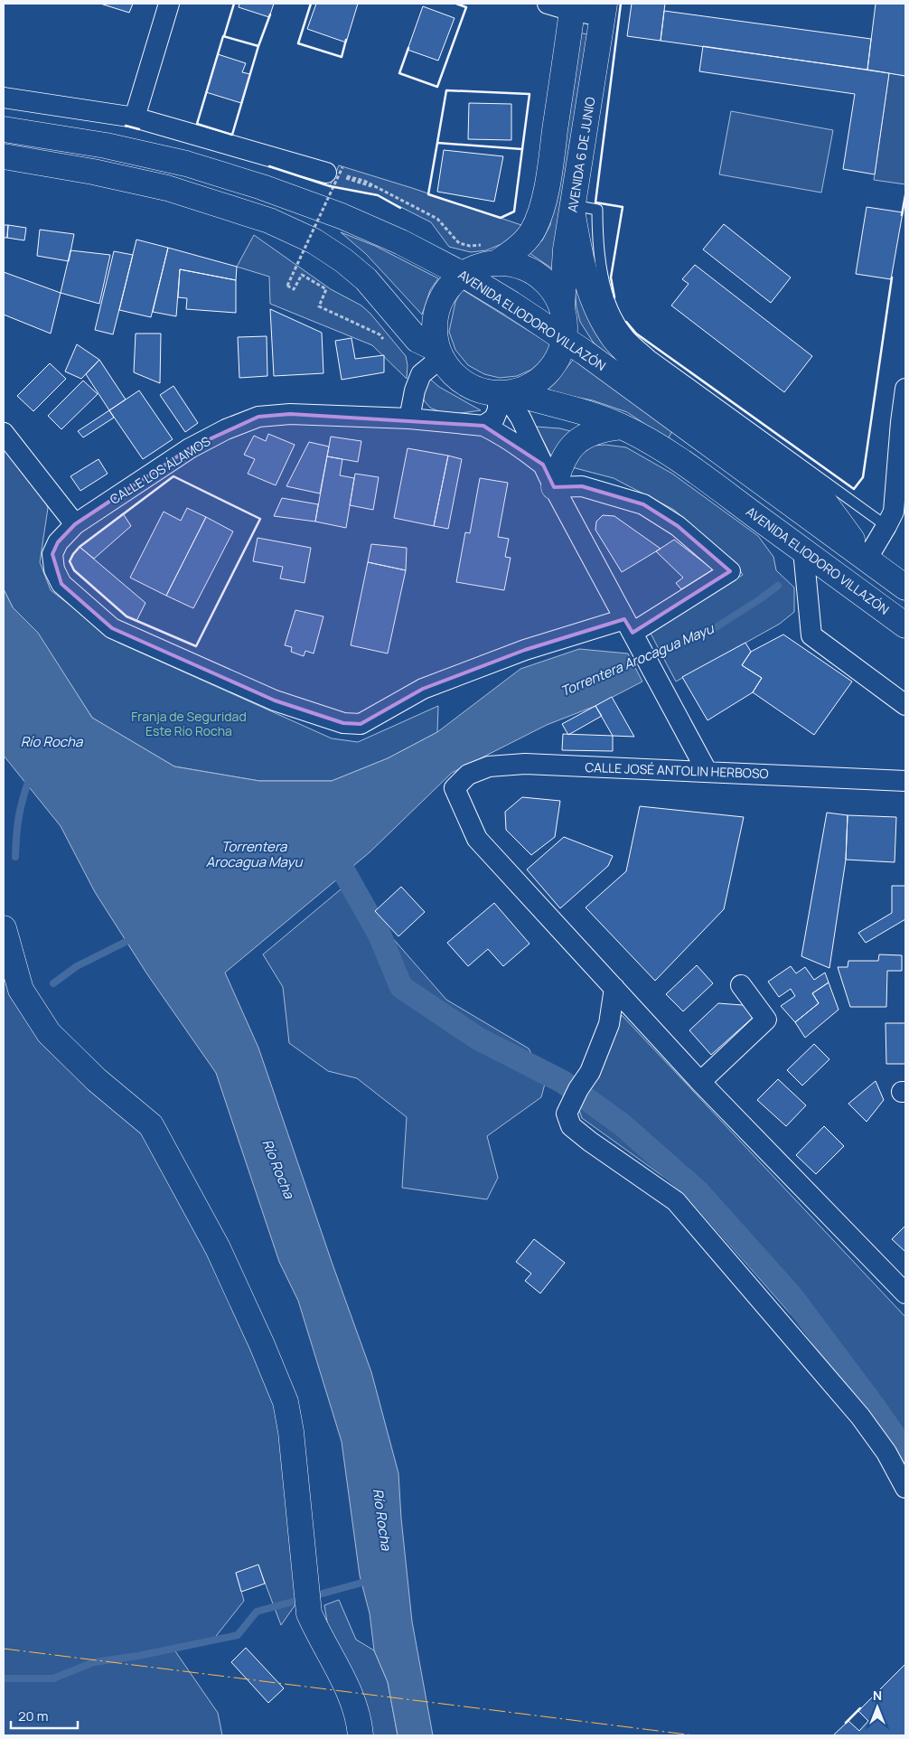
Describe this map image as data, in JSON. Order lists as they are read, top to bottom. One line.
{"streets":{"main road":["AVENIDA 6 DE JUNIO","AVENIDA ELIODORO VILLAZÓN"],"street":["CALLE LOS ÁLAMOS","CALLE JOSÉ ANTOLIN HERBOSO"]},"crossings":[["AVENIDA 6 DE JUNIO","AVENIDA ELIODORO VILLAZÓN"]],"water":["Torrentera Arocagua Mayu","Río Rocha"],"parks":["Franja de Seguridad Este Río Rocha"],"scale_bar":"20 m","north":"top"}
